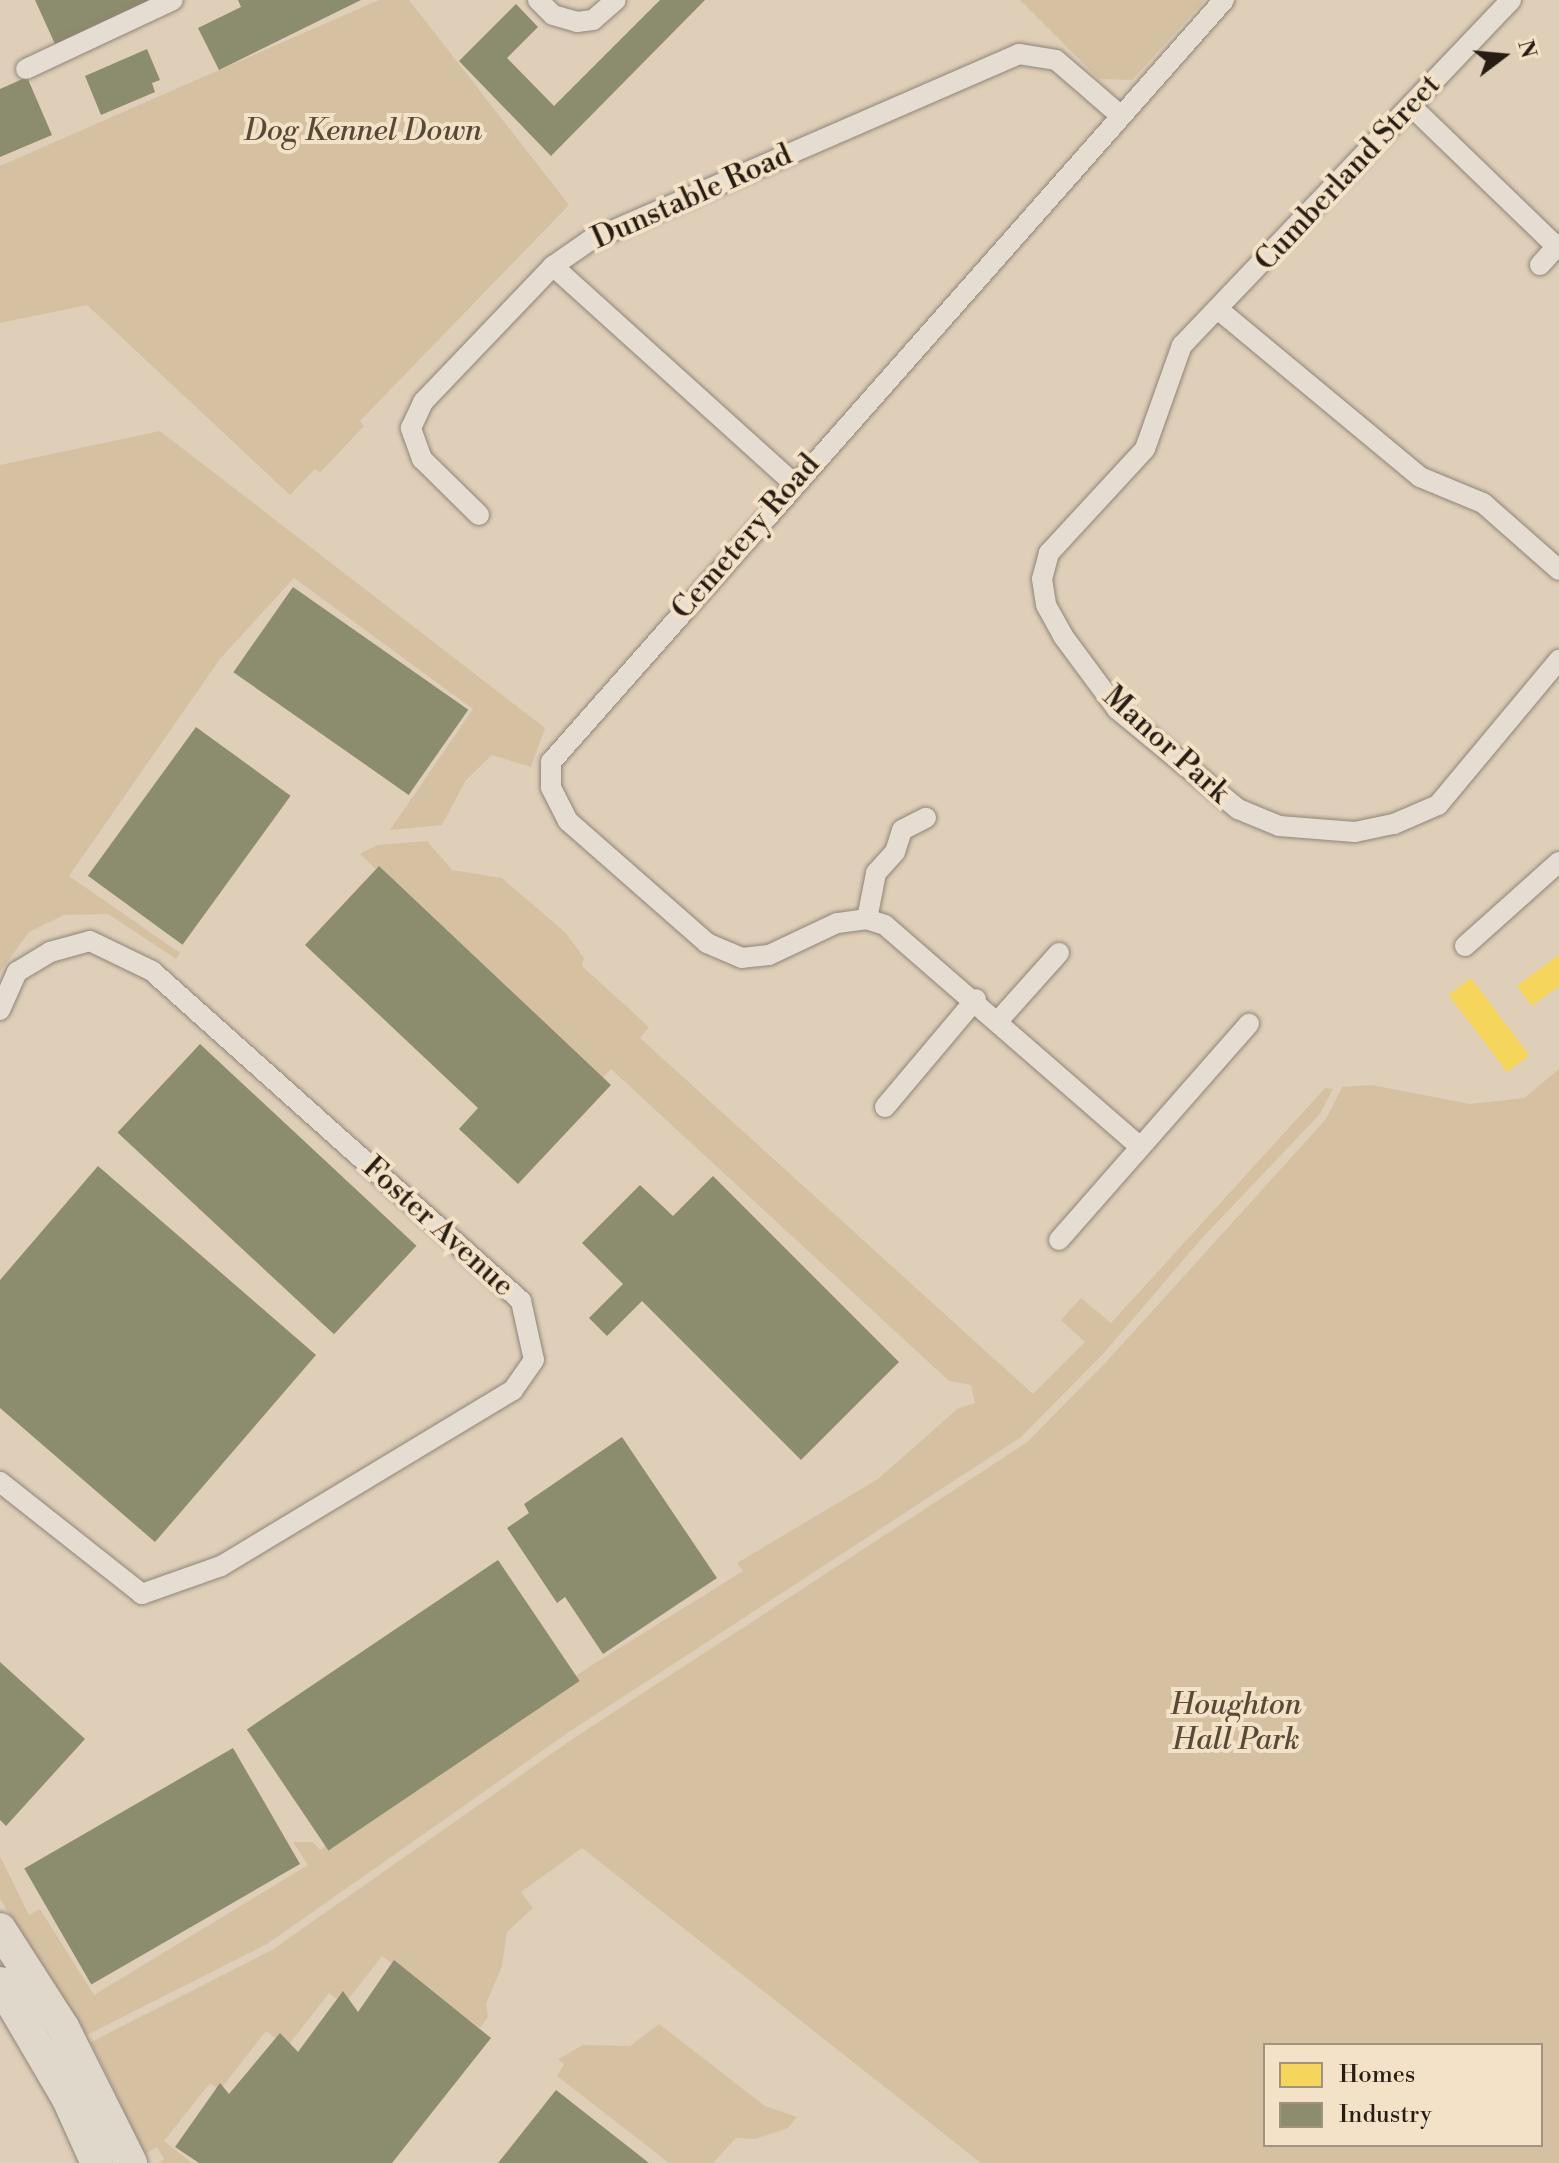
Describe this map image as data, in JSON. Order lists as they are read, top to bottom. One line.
{"streets":{"street":["Cumberland Street","Dunstable Road","Cemetery Road","Manor Park","Foster Avenue"]},"crossings":[["Cumberland Street","Manor Park"],["Dunstable Road","Cemetery Road"]],"parks":["Dog Kennel Down","Houghton Hall Park"],"legend":["Homes","Industry"],"north":"right"}
